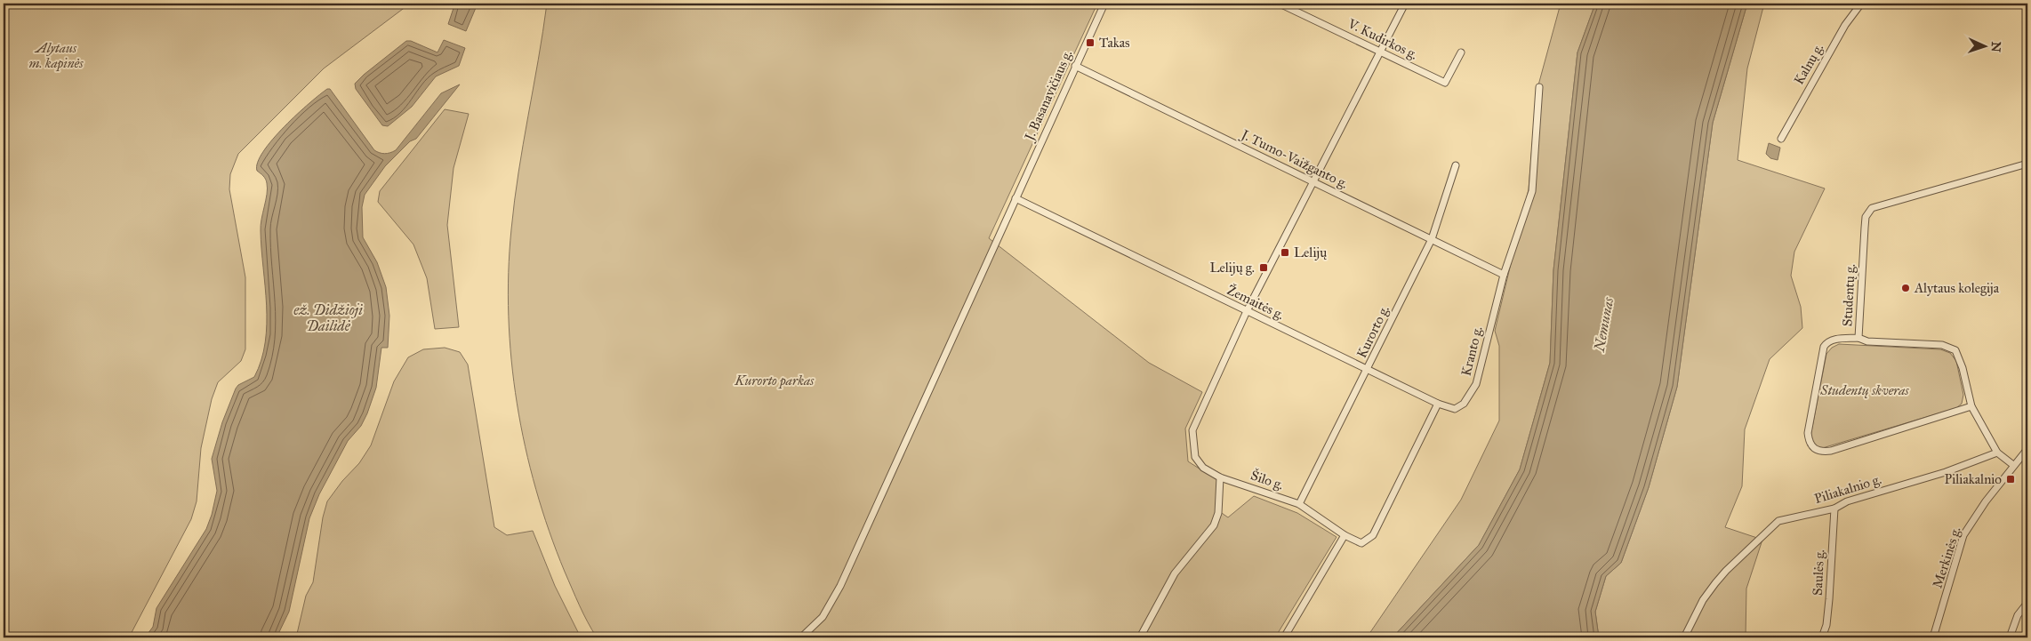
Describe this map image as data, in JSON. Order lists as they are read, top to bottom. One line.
{"streets":{"street":["V. Kudirkos g.","Kalnų g.","J. Basanavičiaus g.","J. Tumo-Vaižganto g.","Studentų g.","Žemaitės g.","Kurorto g.","Kranto g.","Šilo g.","Piliakalnio g.","Merkinės g.","Saulės g."]},"crossings":[["J. Basanavičiaus g.","J. Tumo-Vaižganto g."],["J. Basanavičiaus g.","Žemaitės g."],["J. Tumo-Vaižganto g.","Kurorto g."],["J. Tumo-Vaižganto g.","Kranto g."],["Studentų g.","Piliakalnio g."],["Žemaitės g.","Kurorto g."],["Žemaitės g.","Kranto g."],["Žemaitės g.","Šilo g."],["Kurorto g.","Šilo g."],["Piliakalnio g.","Saulės g."]],"water":["ež. Didžioji Dailidė","Nemunas"],"parks":["Alytaus m. kapinės","Kurorto parkas","Studentų skveras"],"places":{"transit":["Takas","Lelijų","Lelijų g.","Piliakalnio"],"other":["Alytaus kolegija"]},"north":"right"}
